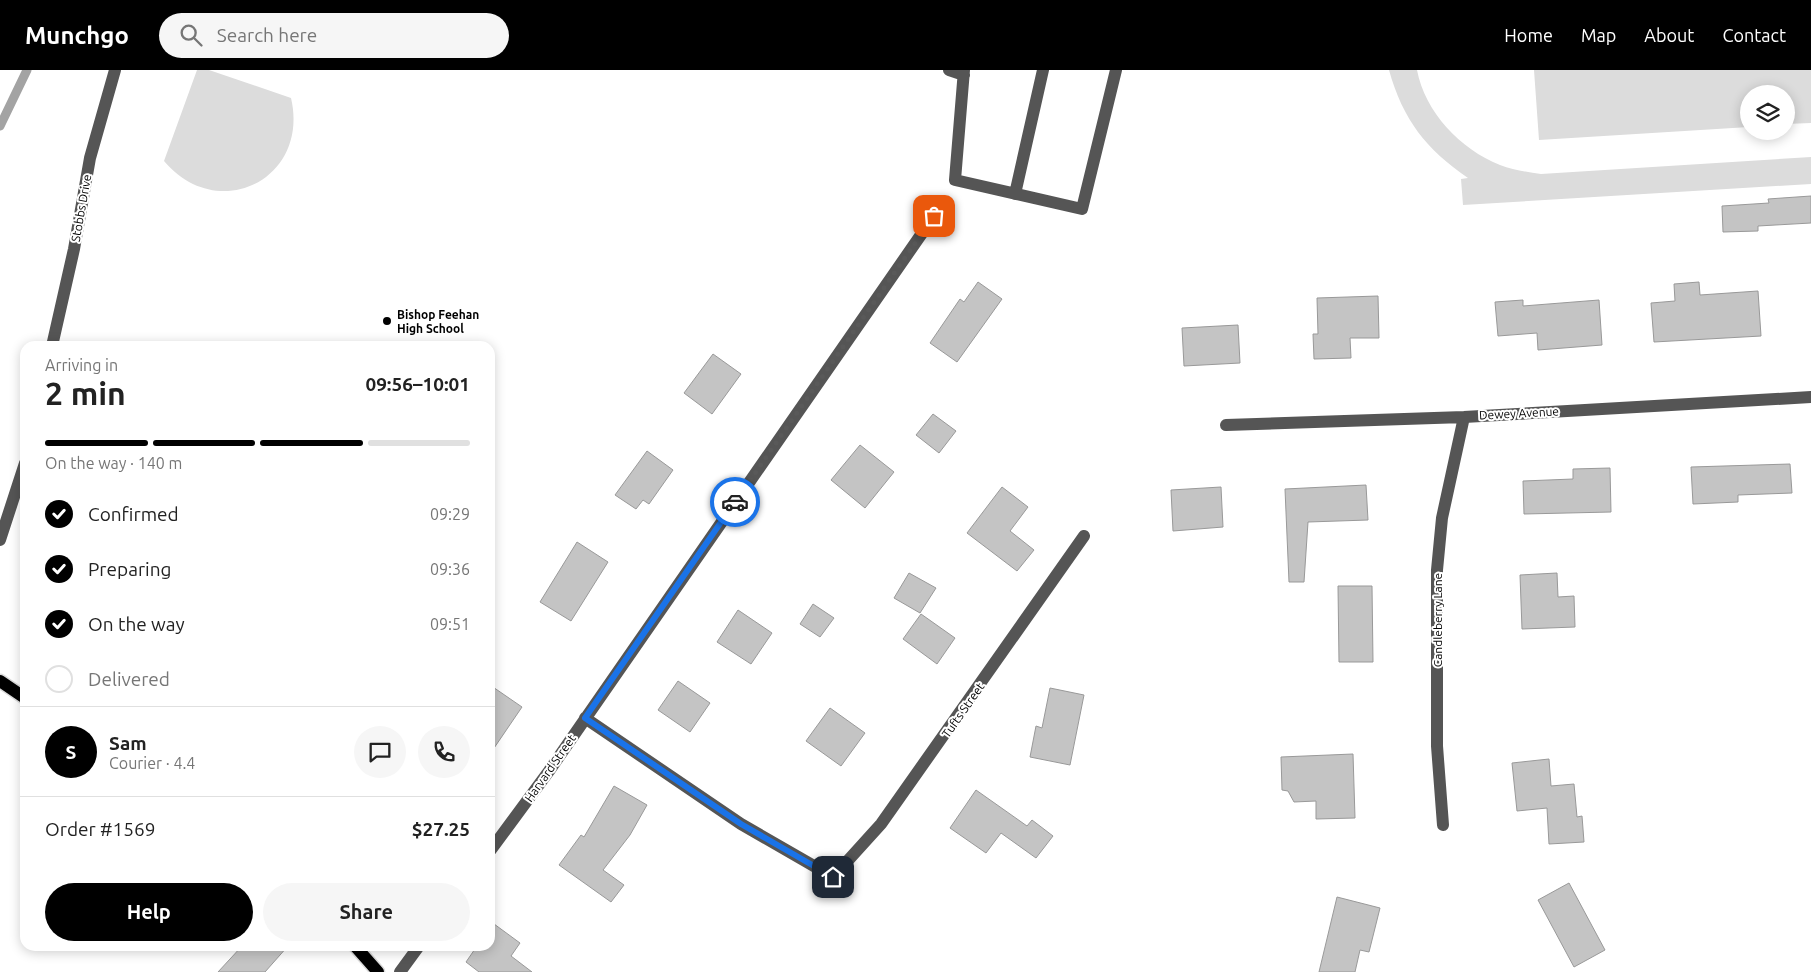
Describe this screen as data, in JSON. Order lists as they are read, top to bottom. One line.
{"streets":{"street":["Stobbs Drive","Dewey Avenue","Candleberry Lane","Tufts Street","Harvard Street"]},"crossings":[["Dewey Avenue","Candleberry Lane"],["Tufts Street","Harvard Street"]],"places":["Bishop Feehan High School"],"page":{"header":"Munchgo","search":"Search here","nav":["Home","Map","About","Contact"],"heading":["2 min","Arriving in","09:56–10:01"],"panel":["Sam","Courier · 4.4","Order #1569","$27.25"],"bar":"On the way · 140 m","list":[["Confirmed","09:29"],["Preparing","09:36"],["On the way","09:51"],"Delivered"],"round":"S","buttons":["Help","Share"]}}
